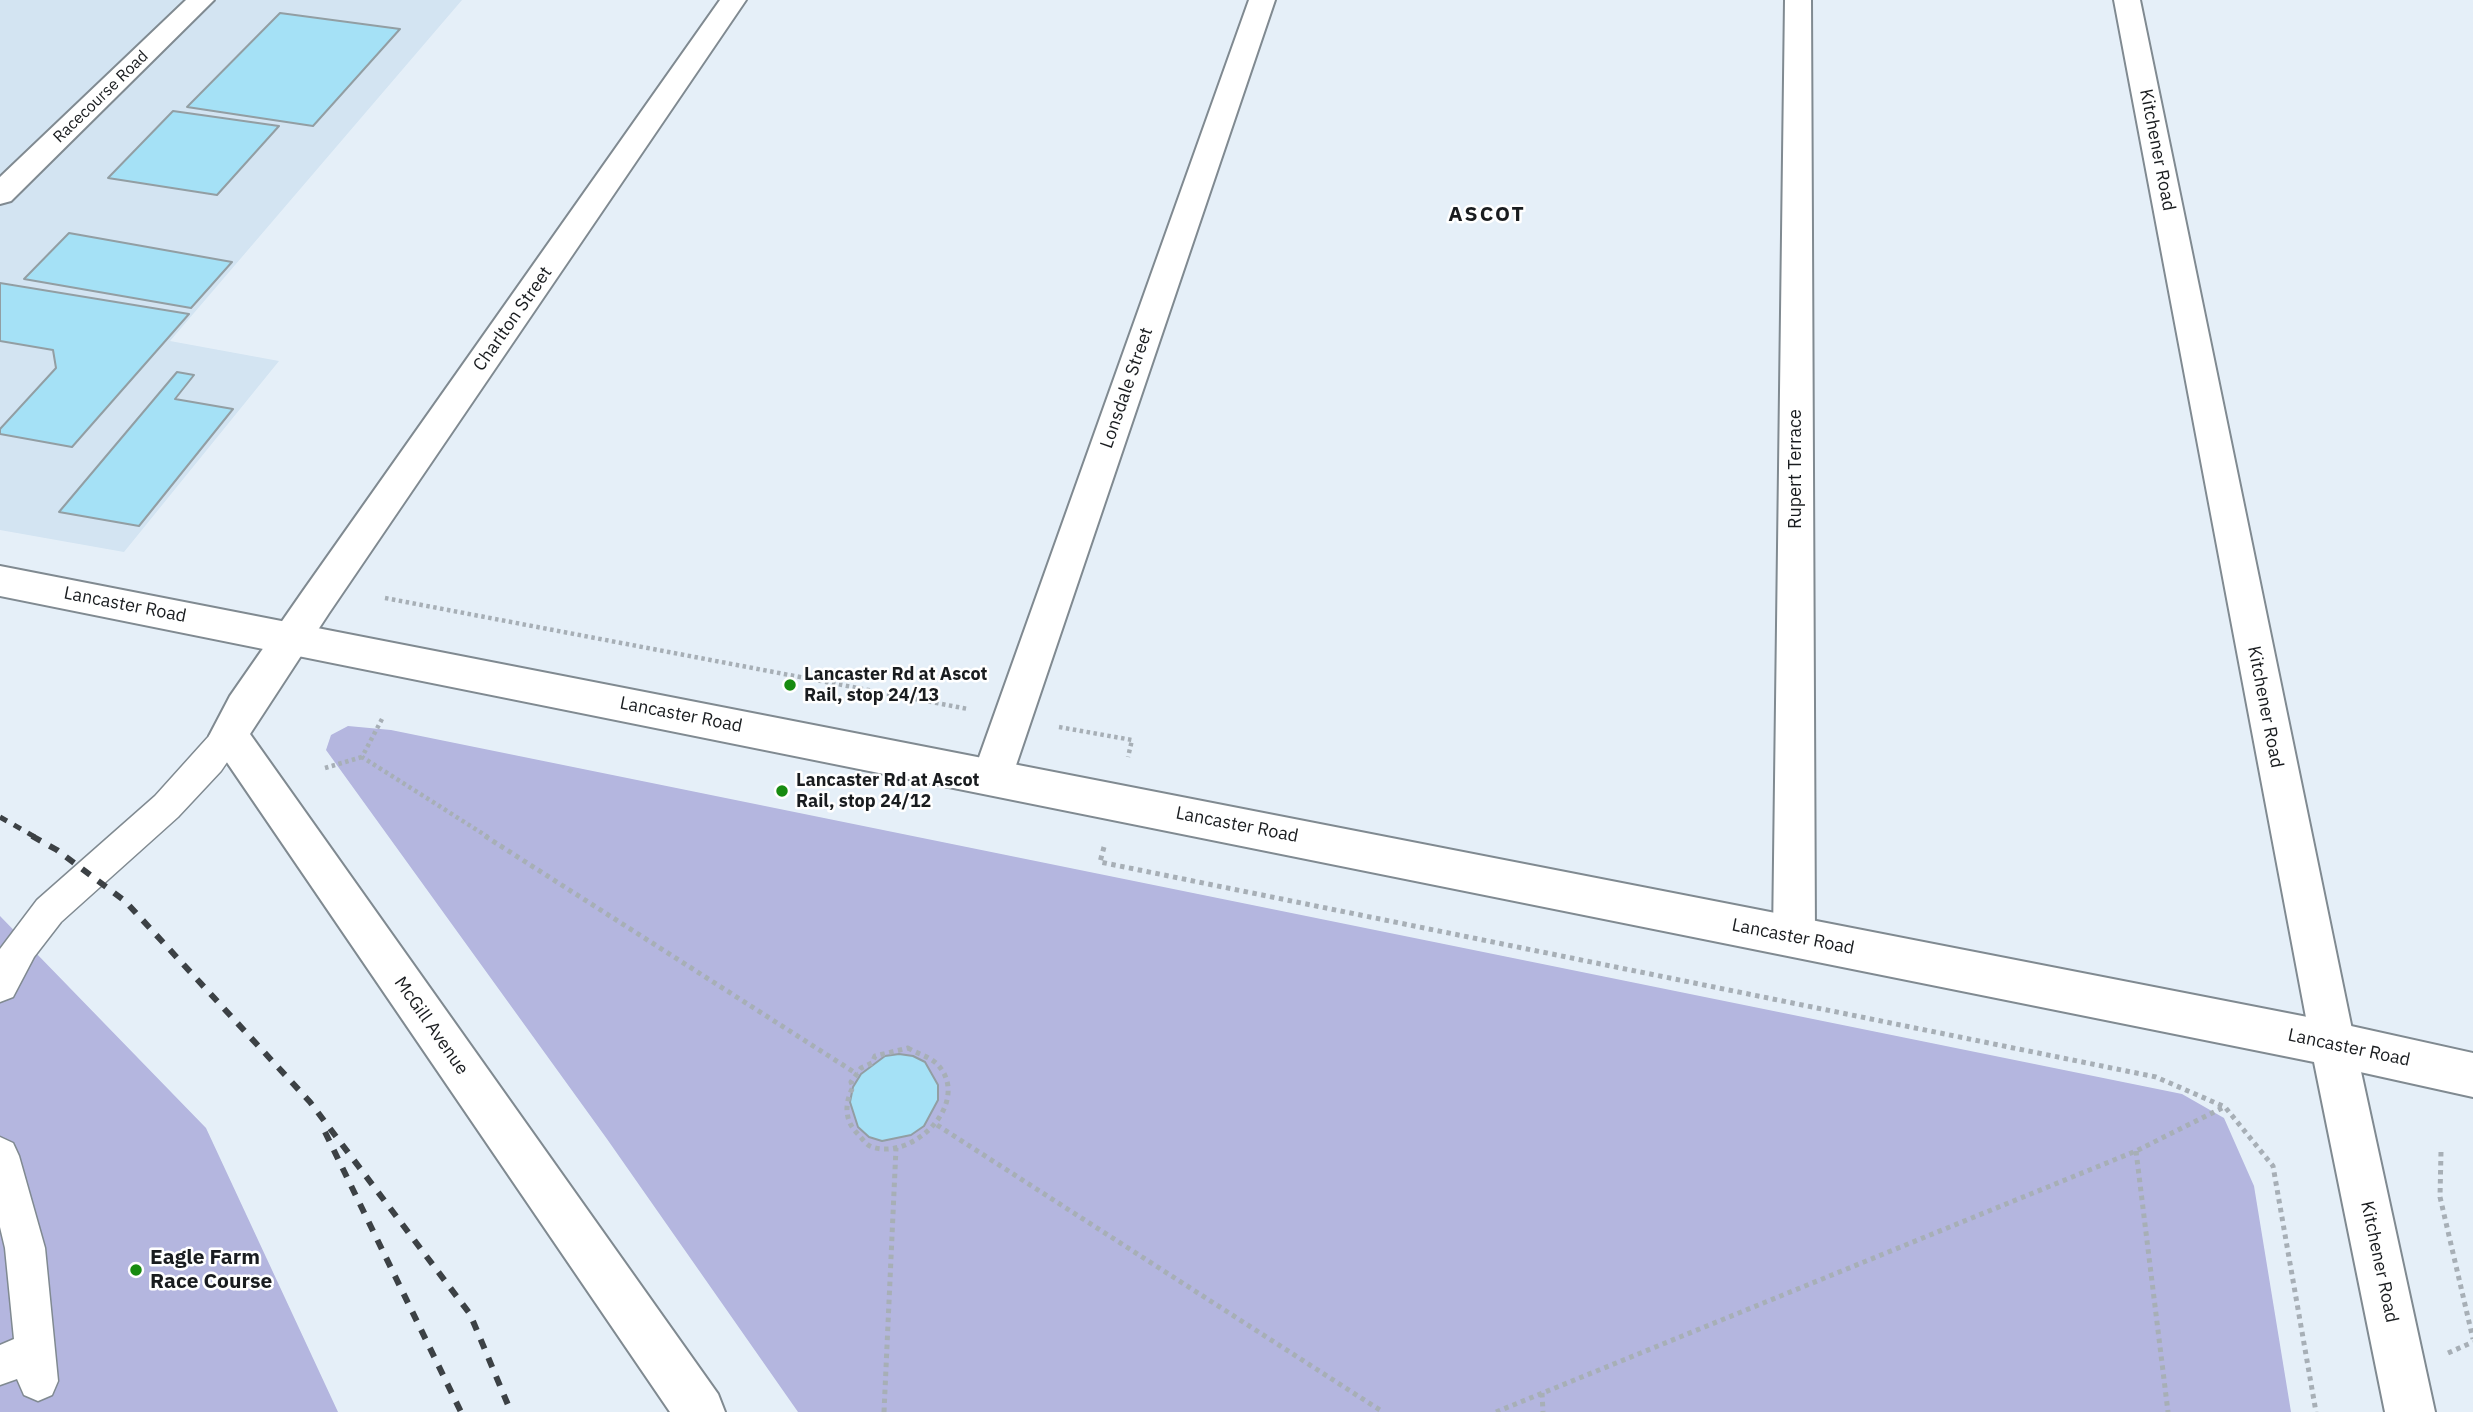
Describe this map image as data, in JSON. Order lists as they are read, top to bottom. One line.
{"streets":{"street":["Racecourse Road","Kitchener Road","Charlton Street","Lonsdale Street","Rupert Terrace","Lancaster Road","McGill Avenue"]},"crossings":[["Kitchener Road","Lancaster Road"],["Charlton Street","Lancaster Road"],["Lonsdale Street","Lancaster Road"],["Rupert Terrace","Lancaster Road"]],"districts":["ASCOT"],"places":["Lancaster Rd at Ascot Rail, stop 24/13","Lancaster Rd at Ascot Rail, stop 24/12","Eagle Farm Race Course"]}
